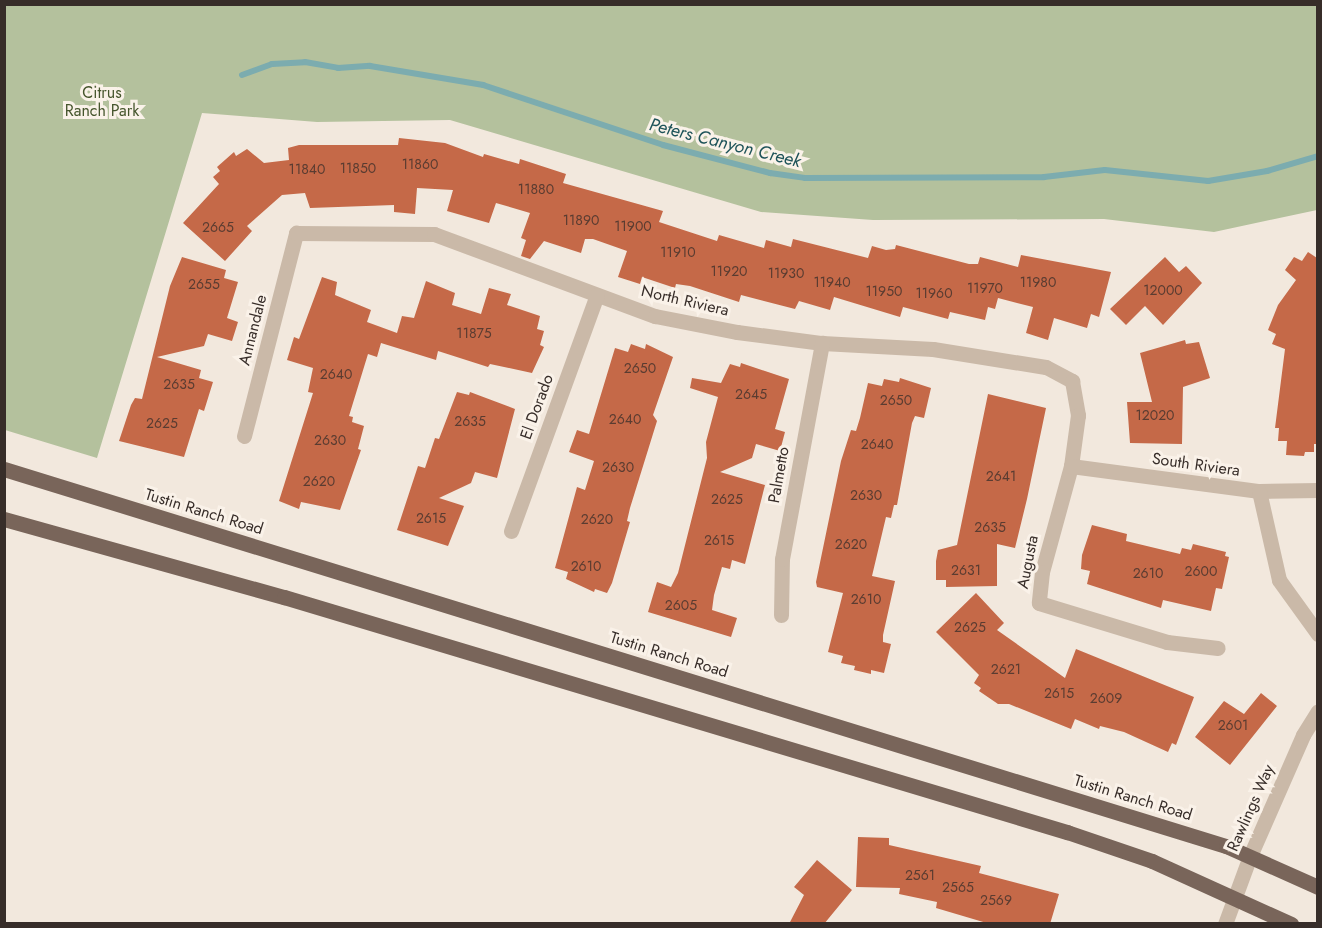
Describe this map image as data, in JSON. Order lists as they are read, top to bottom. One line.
{"streets":{"main road":["Tustin Ranch Road"],"street":["North Riviera","Annandale","El Dorado","South Riviera","Palmetto","Augusta","Rawlings Way"]},"crossings":[["North Riviera","Annandale"],["North Riviera","El Dorado"],["North Riviera","Palmetto"],["North Riviera","Augusta"],["South Riviera","Augusta"],["Tustin Ranch Road","Rawlings Way"]],"water":["Peters Canyon Creek"],"parks":["Citrus Ranch Park"],"house_numbers":["11860","11850","11840","11880","11890","11900","2665","11910","11920","11930","11940","11980","2655","11970","12000","11950","11960","11875","2650","2640","2635","2645","2650","12020","2640","2635","2625","2630","2640","2630","2641","2620","2630","2625","2615","2620","2635","2615","2620","2610","2631","2600","2610","2610","2605","2625","2621","2615","2609","2601","2561","2565","2569"]}
